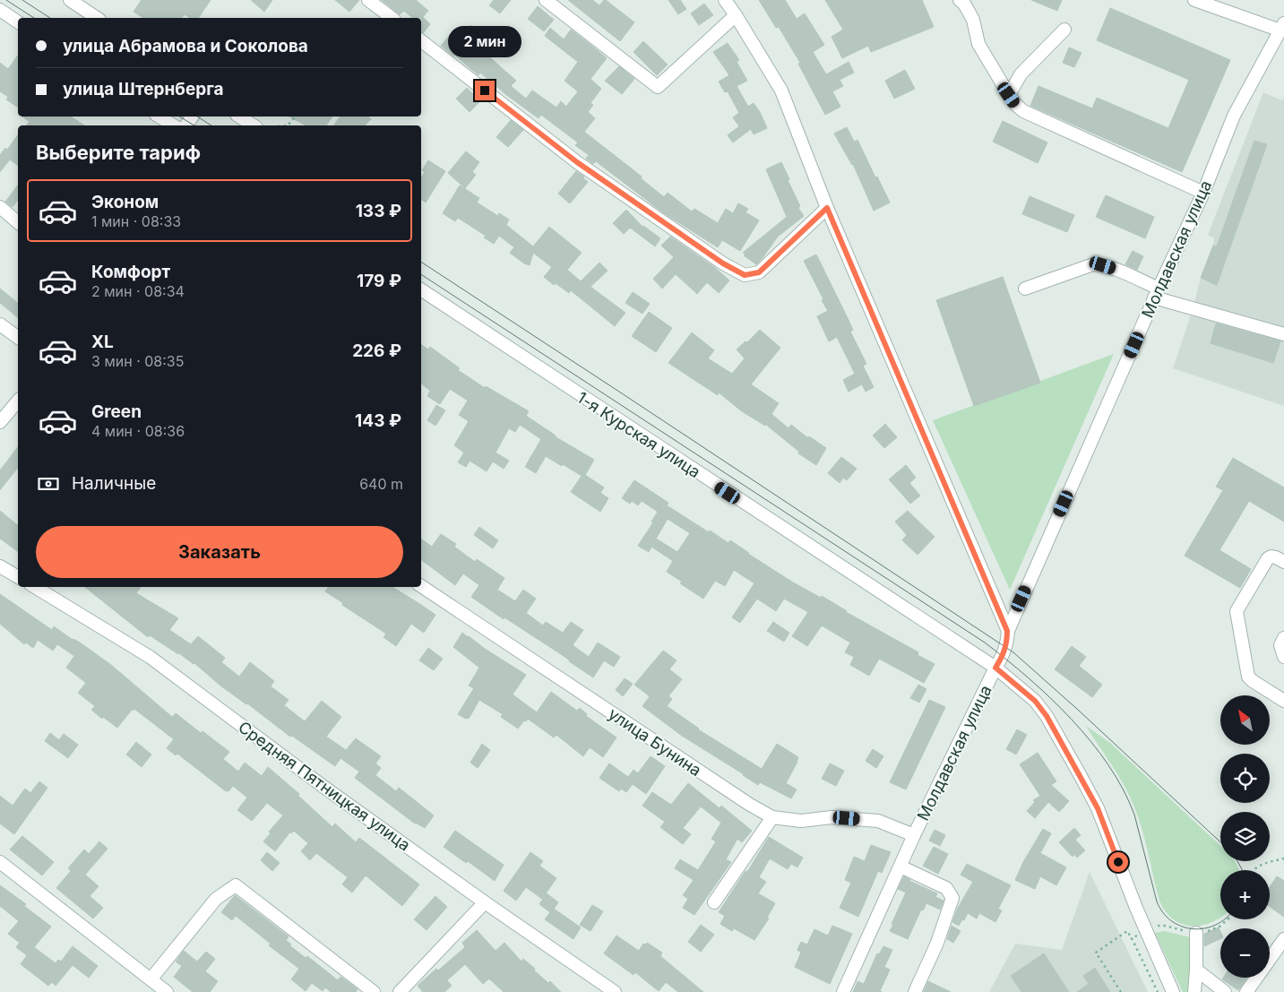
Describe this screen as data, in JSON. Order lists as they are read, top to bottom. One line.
{"streets":{"street":["Молдавская улица","1-я Курская улица","улица Бунина","Средняя Пятницкая улица"]},"crossings":[["Молдавская улица","1-я Курская улица"],["Молдавская улица","улица Бунина"]],"north":"top left","page":{"banner":["улица Абрамова и Соколова","улица Штернберга"],"bubble":"2 мин","heading":"Выберите тариф","list":[{"name":"Эконом","note":"1 мин · 08:33","value":"133 ₽"},{"name":"Комфорт","note":"2 мин · 08:34","value":"179 ₽"},{"name":"XL","note":"3 мин · 08:35","value":"226 ₽"},{"name":"Green","note":"4 мин · 08:36","value":"143 ₽"}],"pay":["Наличные","640 m"],"buttons":"Заказать","map_buttons":["+","−"]}}
